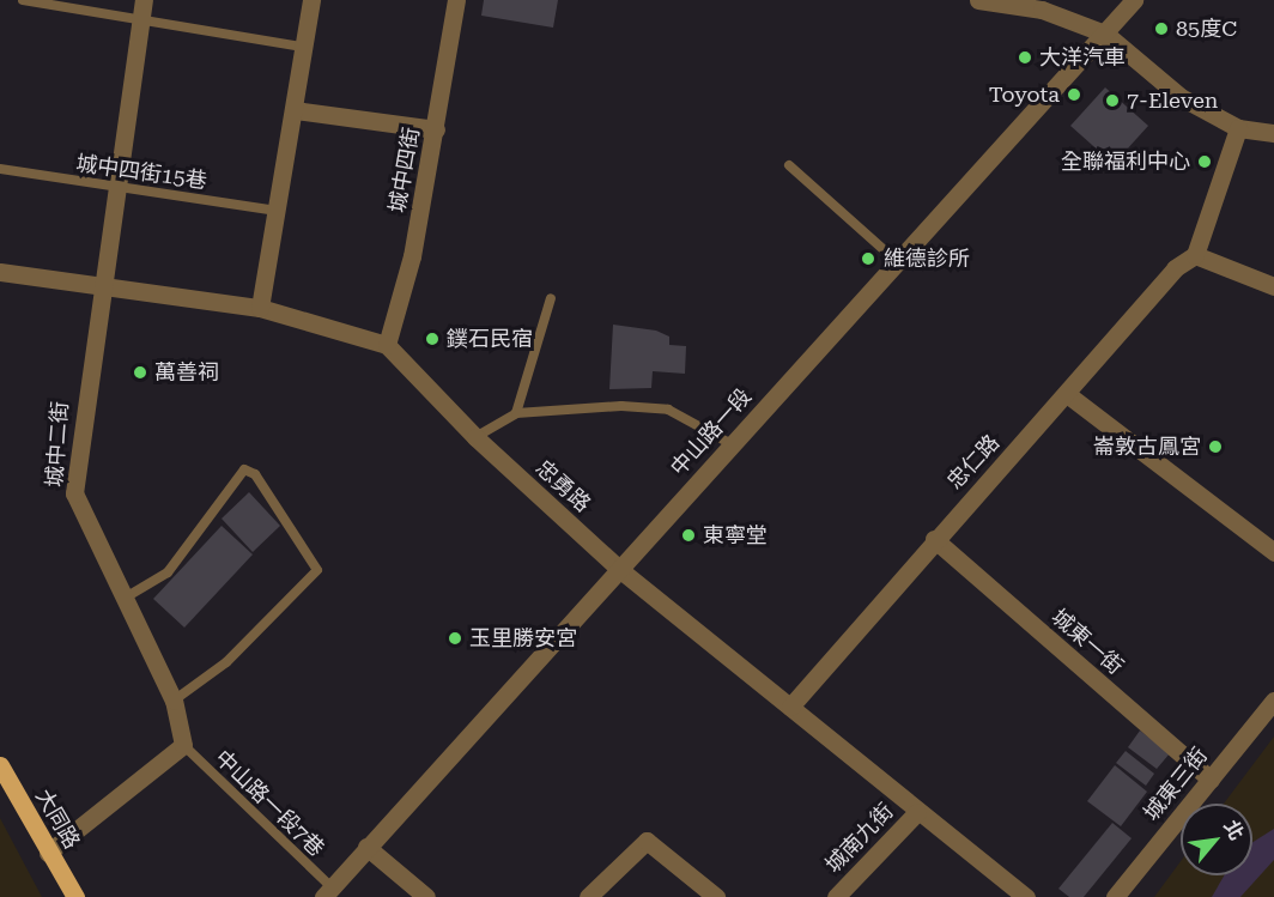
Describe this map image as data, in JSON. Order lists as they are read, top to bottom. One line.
{"streets":{"main road":["大同路"],"street":["城中四街","中山路一段","城中二街","忠仁路","忠勇路","城東一街","城東三街","城南九街"],"lane":["城中四街15巷","中山路一段7巷"]},"crossings":[["城中四街","忠勇路"],["城中四街15巷","城中二街"],["中山路一段","忠勇路"],["中山路一段","中山路一段7巷"],["城中二街","中山路一段7巷"],["忠仁路","忠勇路"],["忠仁路","城東一街"],["忠勇路","城南九街"],["城東一街","城東三街"]],"places":["85度C","大洋汽車","Toyota","7-Eleven","全聯福利中心","維德診所","鏷石民宿","萬善祠","崙敦古鳳宮","東寧堂","玉里勝安宮"],"north":"top right"}
